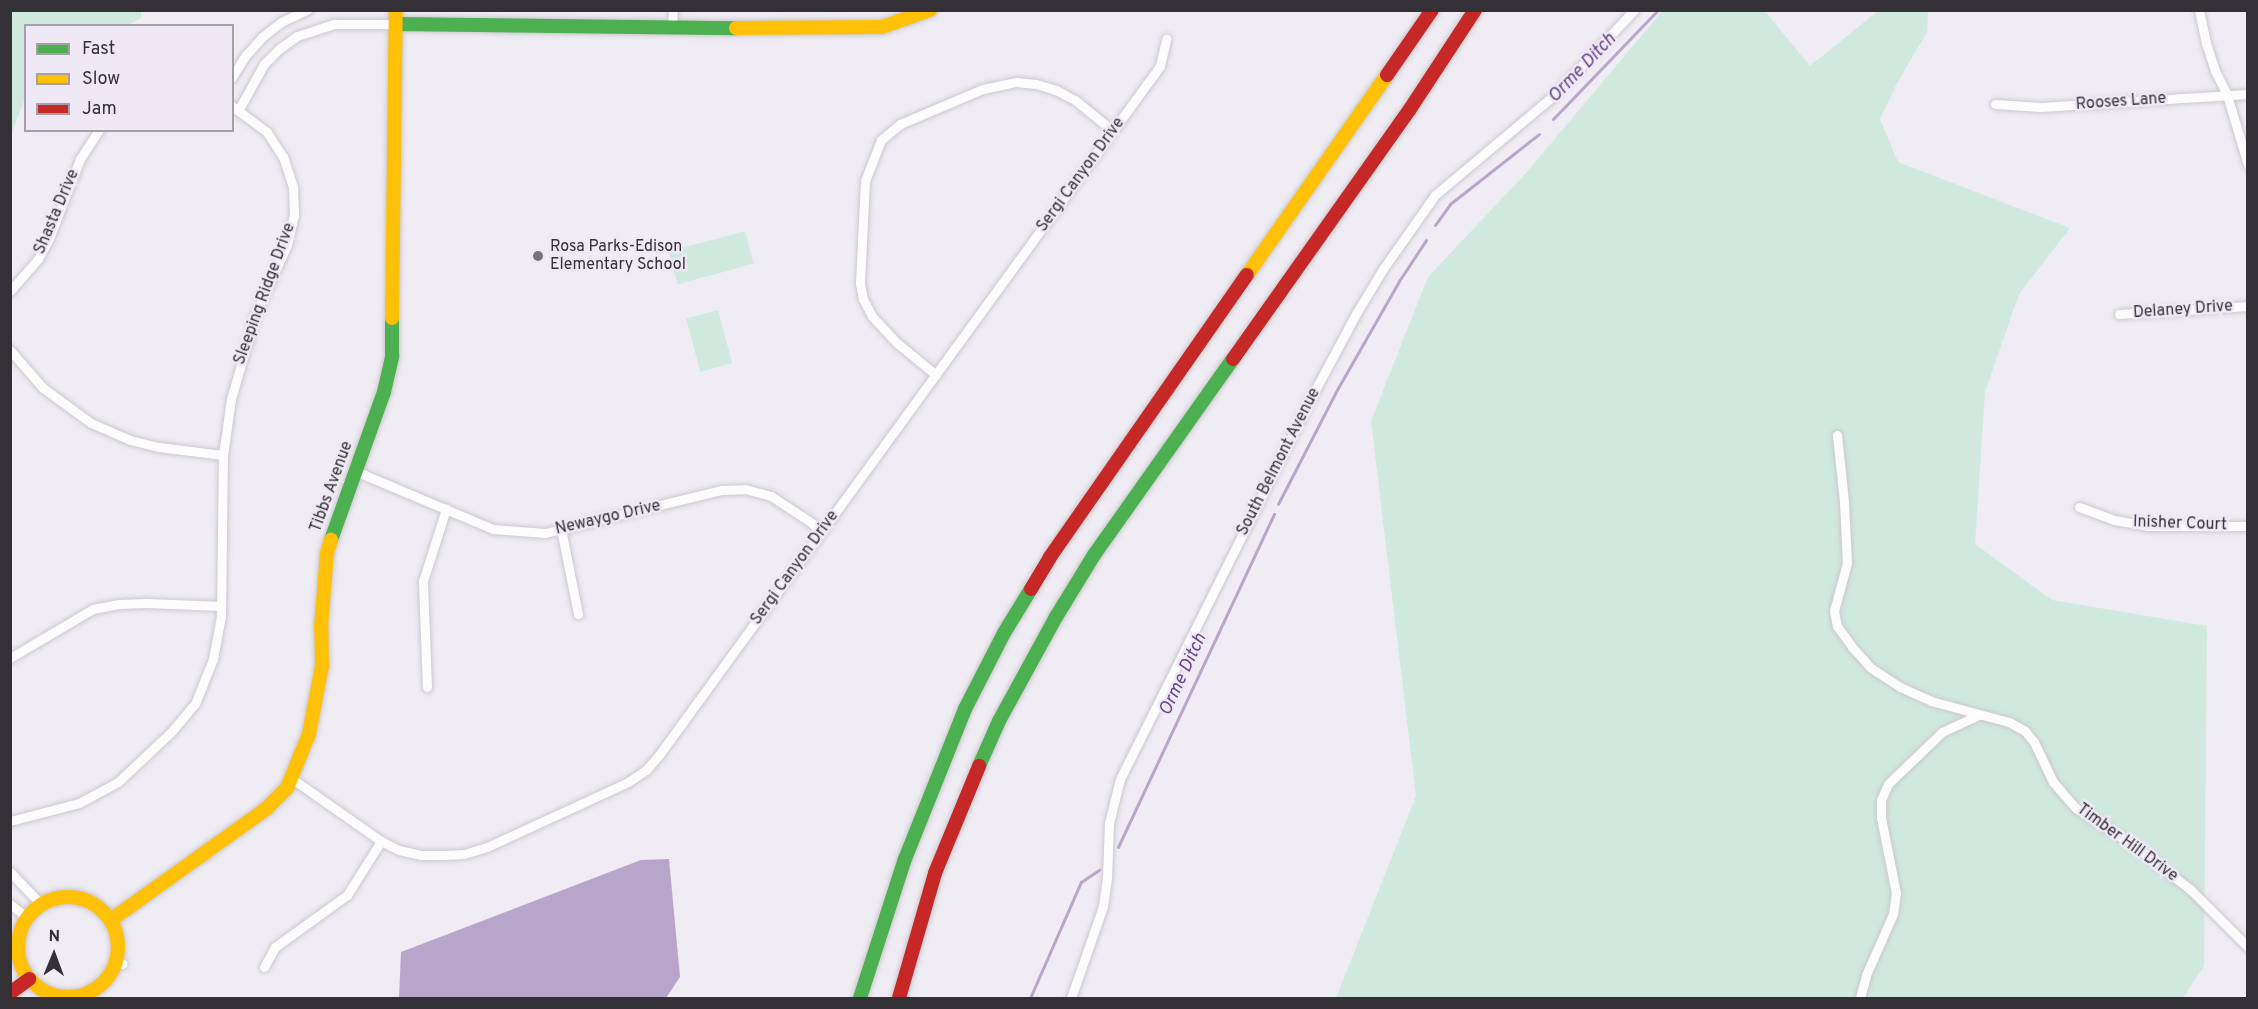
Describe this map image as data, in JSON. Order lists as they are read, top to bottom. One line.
{"streets":{"main road":["Tibbs Avenue"],"street":["Rooses Lane","Sergi Canyon Drive","Shasta Drive","Sleeping Ridge Drive","Delaney Drive","South Belmont Avenue","Newaygo Drive","Inisher Court","Timber Hill Drive"]},"crossings":[["Sergi Canyon Drive","Tibbs Avenue"],["Sergi Canyon Drive","Newaygo Drive"],["Tibbs Avenue","Newaygo Drive"]],"water":["Orme Ditch"],"places":["Rosa Parks-Edison Elementary School"],"legend":["Fast","Slow","Jam"],"north":"top"}
